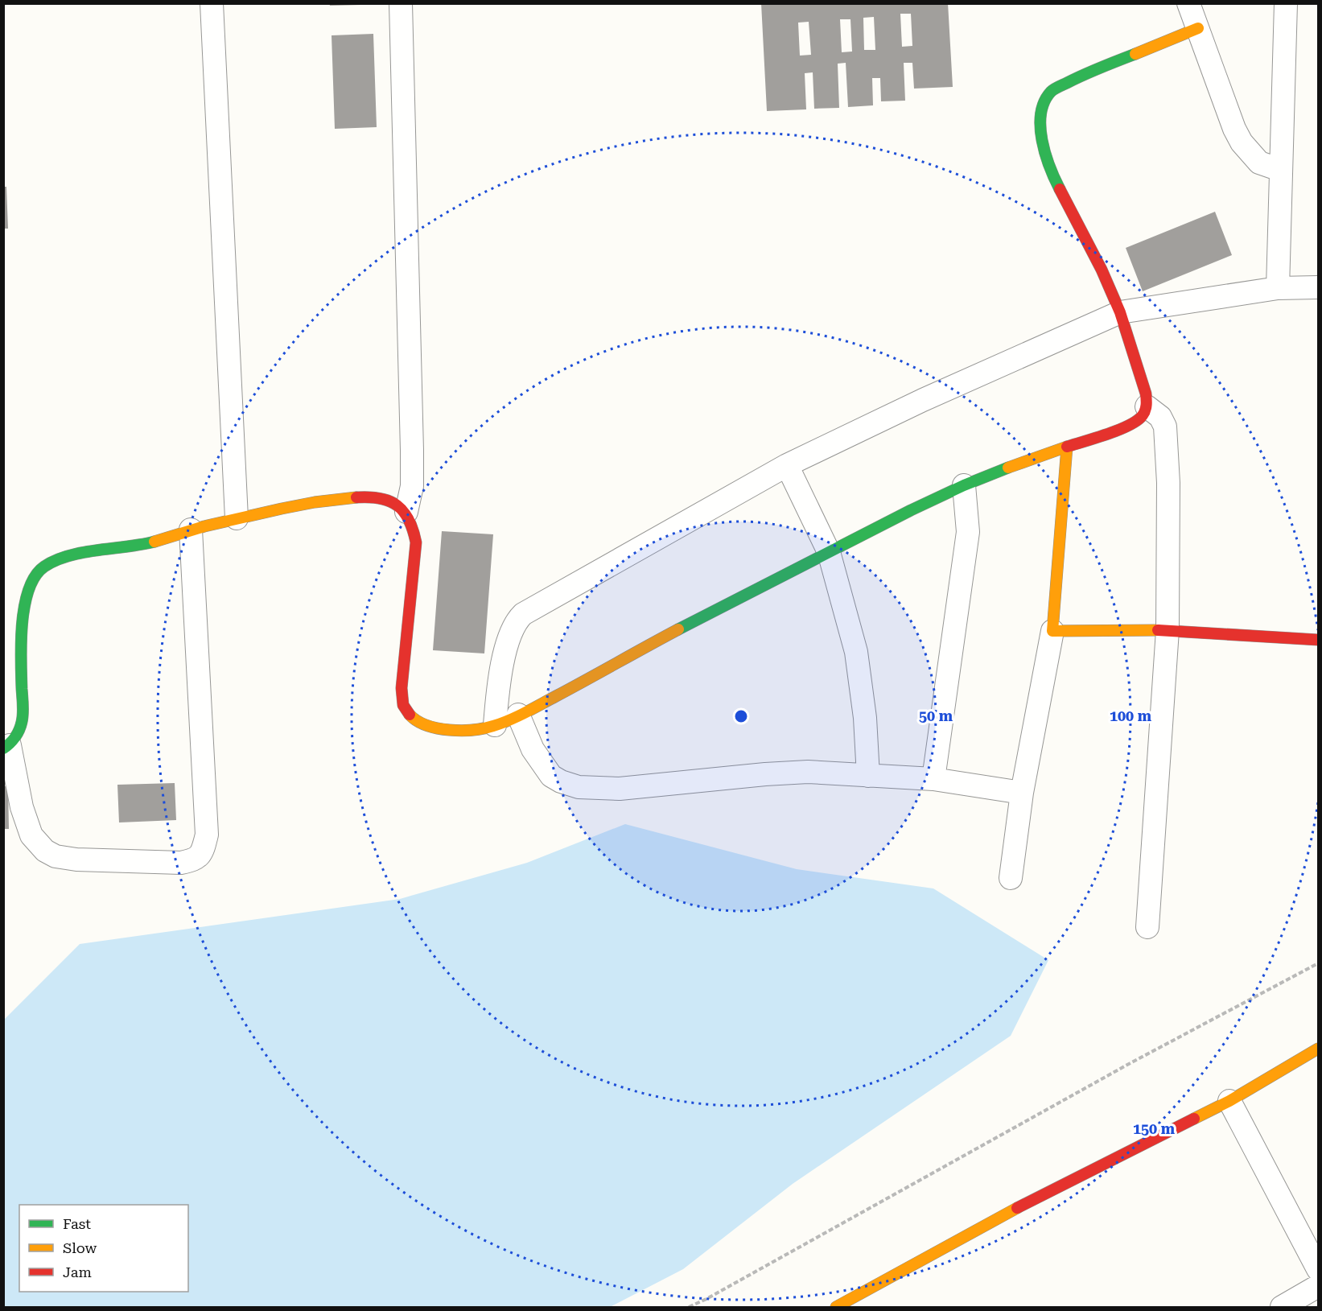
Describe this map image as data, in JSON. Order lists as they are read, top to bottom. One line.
{"legend":["Fast","Slow","Jam"],"rings":["50 m","100 m","150 m"]}
